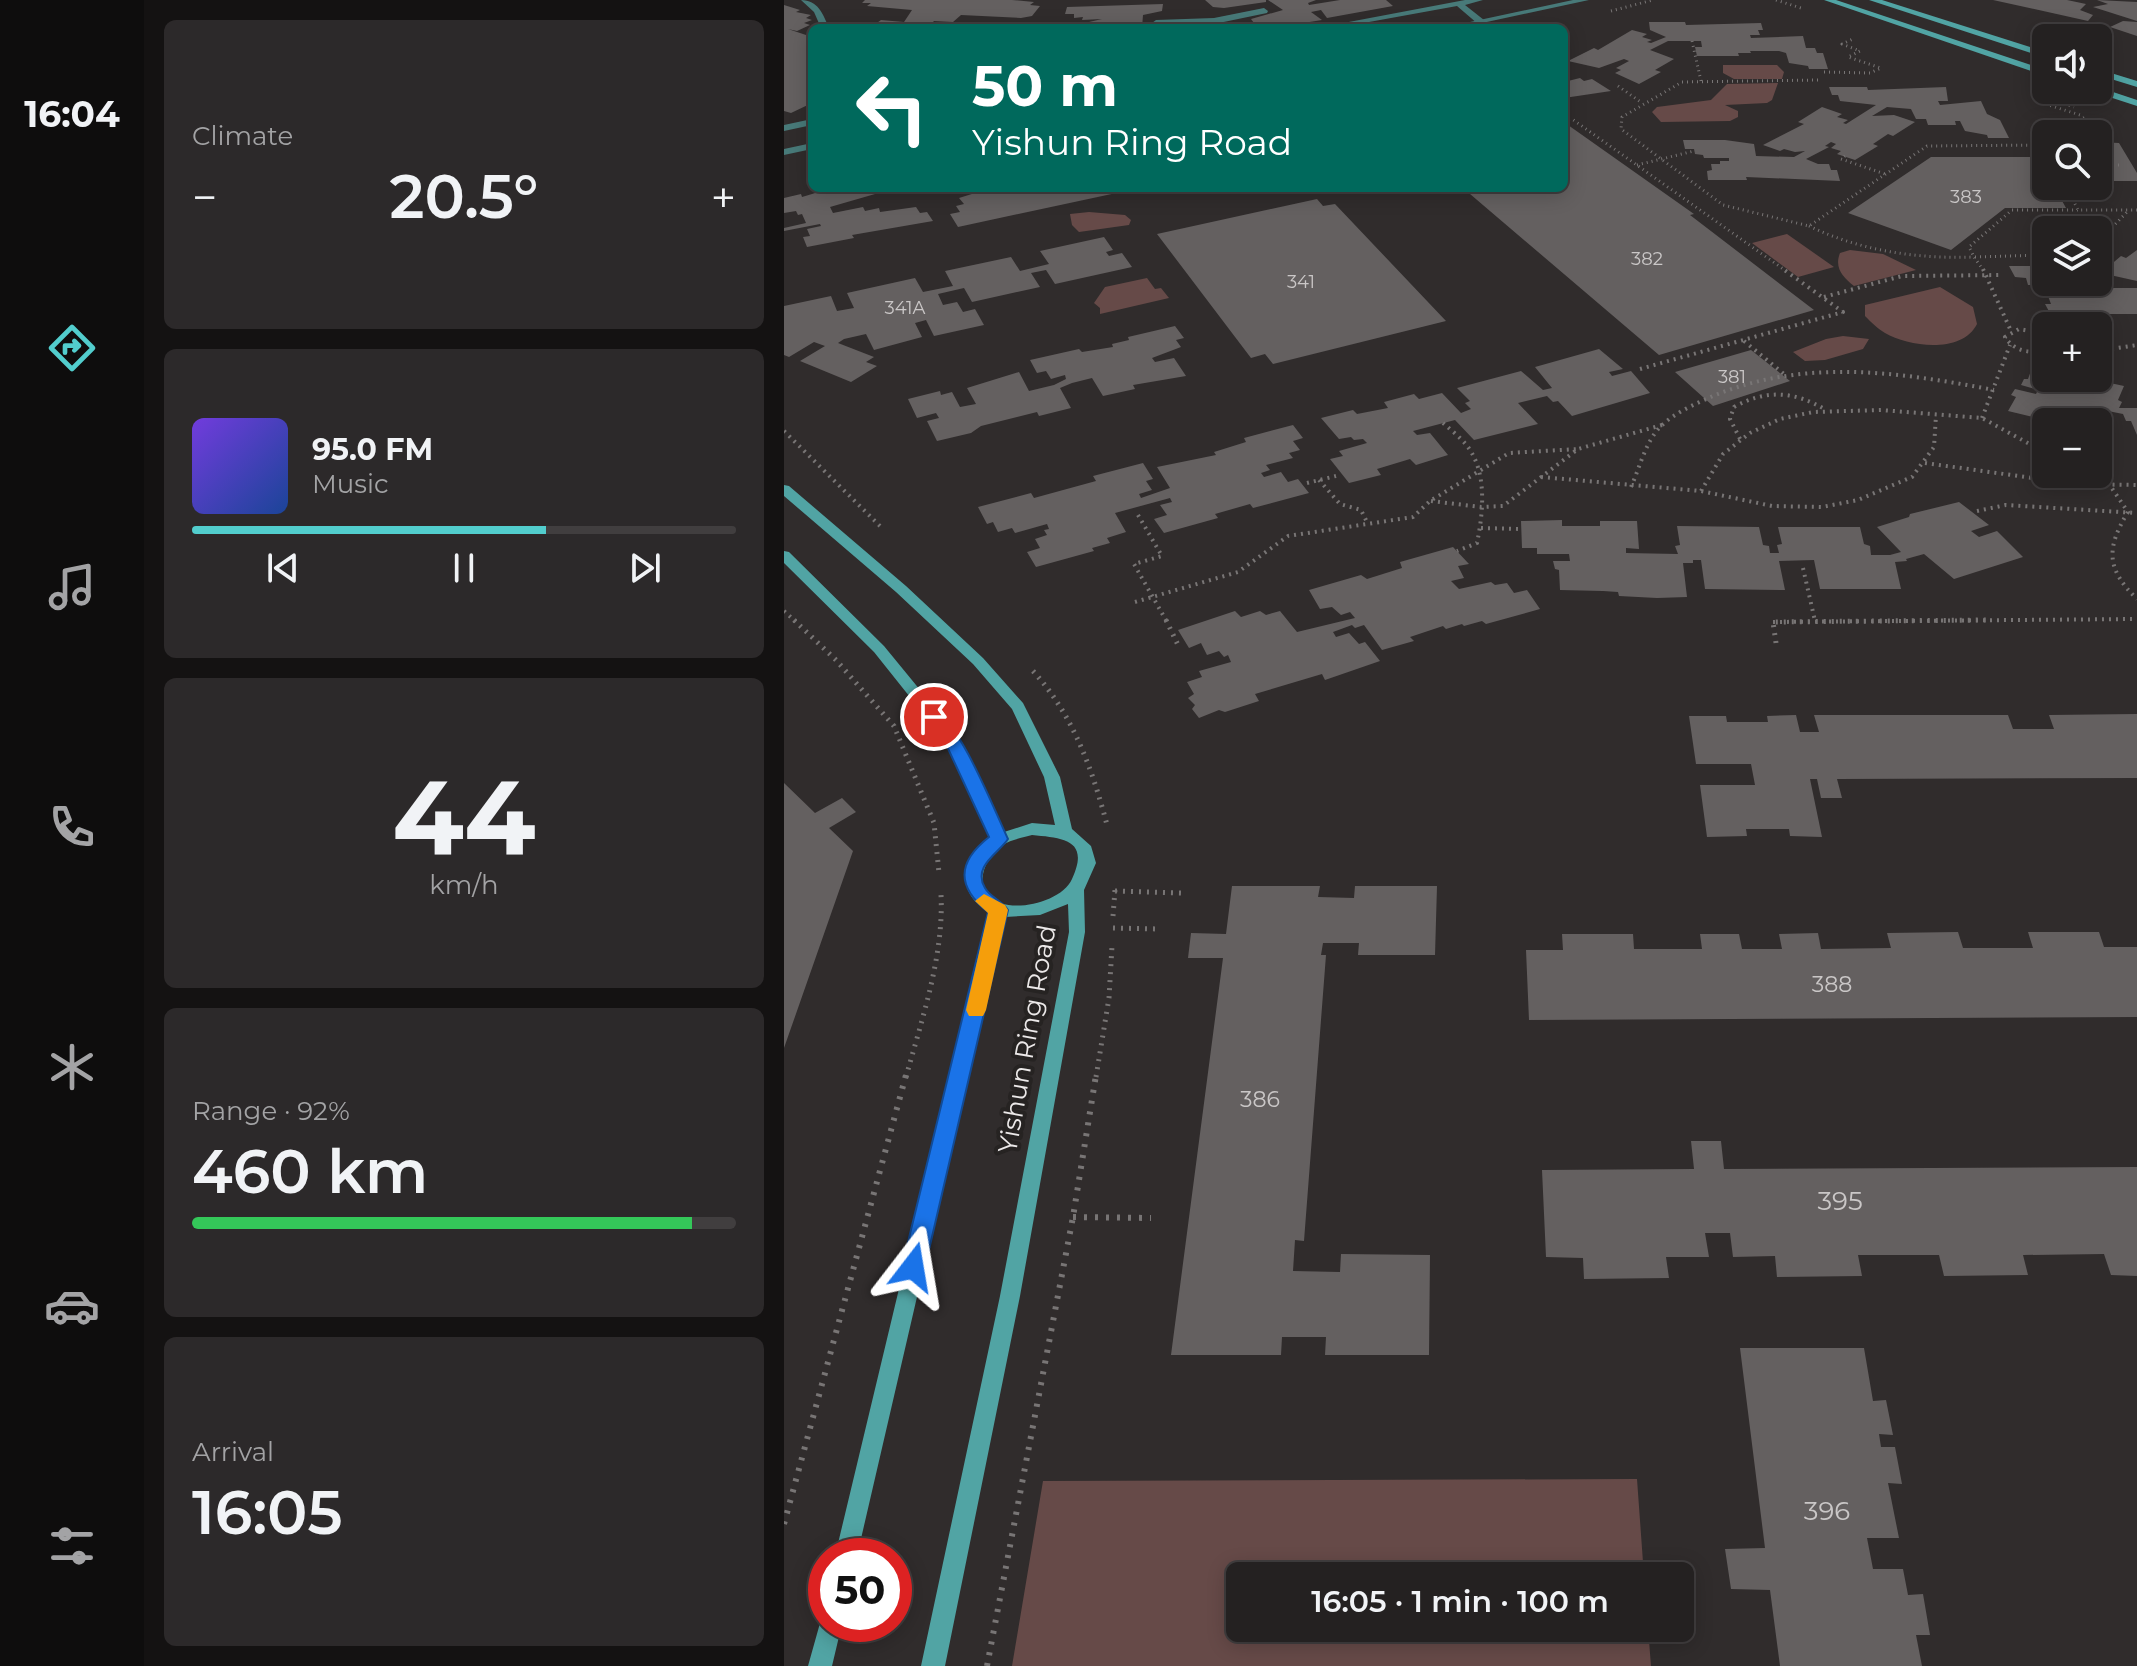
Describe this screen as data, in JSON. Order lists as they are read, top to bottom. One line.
{"streets":{"main road":["Yishun Ring Road"]},"house_numbers":["383","382","341","341A","381","388","386","395","396"],"page":{"tabs":"16:04","tile":["Climate",["44","km/h"],["Range · 92%","460 km"],["Arrival","16:05"]],"map_buttons":["+","−"],"turn":["50 m","Yishun Ring Road"],"heat":["−","20.5°","+"],"song":["95.0 FM","Music"],"limit":"50","trip":"16:05 · 1 min · 100 m"}}
